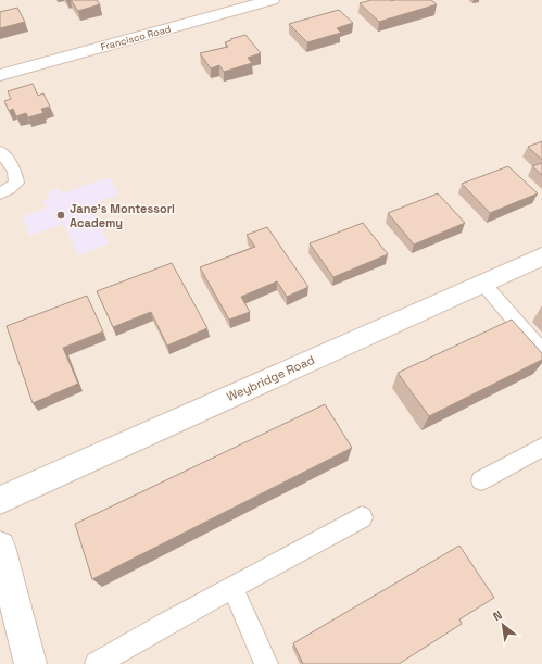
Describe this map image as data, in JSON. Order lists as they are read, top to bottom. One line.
{"streets":{"street":["Francisco Road","Weybridge Road"]},"places":["Jane's Montessori Academy"],"north":"top left"}
